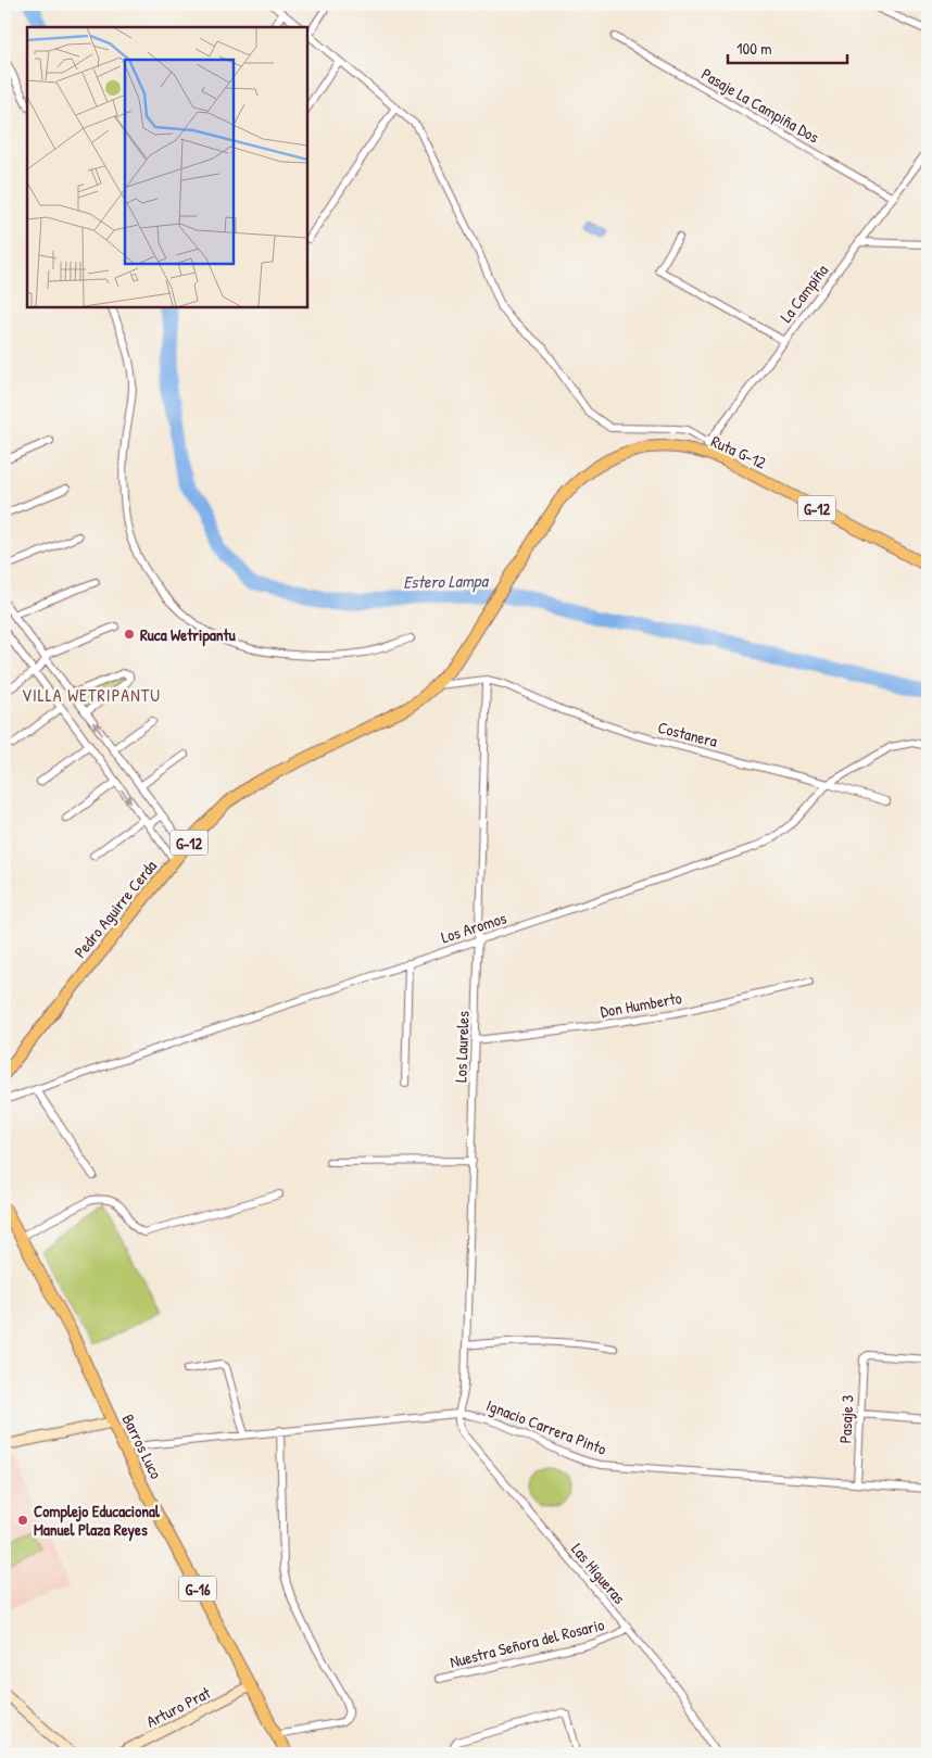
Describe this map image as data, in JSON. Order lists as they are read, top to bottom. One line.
{"streets":{"main road":["Ruta G-12","G-12","Pedro Aguirre Cerda","Barros Luco","G-16"],"street":["Pasaje La Campiña Dos","La Campiña","Costanera","Los Aromos","Don Humberto","Los Laureles","Pasaje 3","Ignacio Carrera Pinto","Las Higueras","Nuestra Señora del Rosario","Arturo Prat"]},"crossings":[["Pasaje La Campiña Dos","La Campiña"],["La Campiña","Ruta G-12"],["Ruta G-12","Pedro Aguirre Cerda"],["Costanera","Los Aromos"],["Costanera","Los Laureles"],["Los Aromos","Los Laureles"],["Don Humberto","Los Laureles"],["Los Laureles","Ignacio Carrera Pinto"],["Los Laureles","Las Higueras"],["Pasaje 3","Ignacio Carrera Pinto"],["Ignacio Carrera Pinto","Barros Luco"],["Ignacio Carrera Pinto","Las Higueras"],["Barros Luco","Arturo Prat"],["Las Higueras","Nuestra Señora del Rosario"]],"districts":["VILLA WETRIPANTU"],"water":["Estero Lampa"],"places":["Ruca Wetripantu","Complejo Educacional Manuel Plaza Reyes"],"scale_bar":"100 m"}
